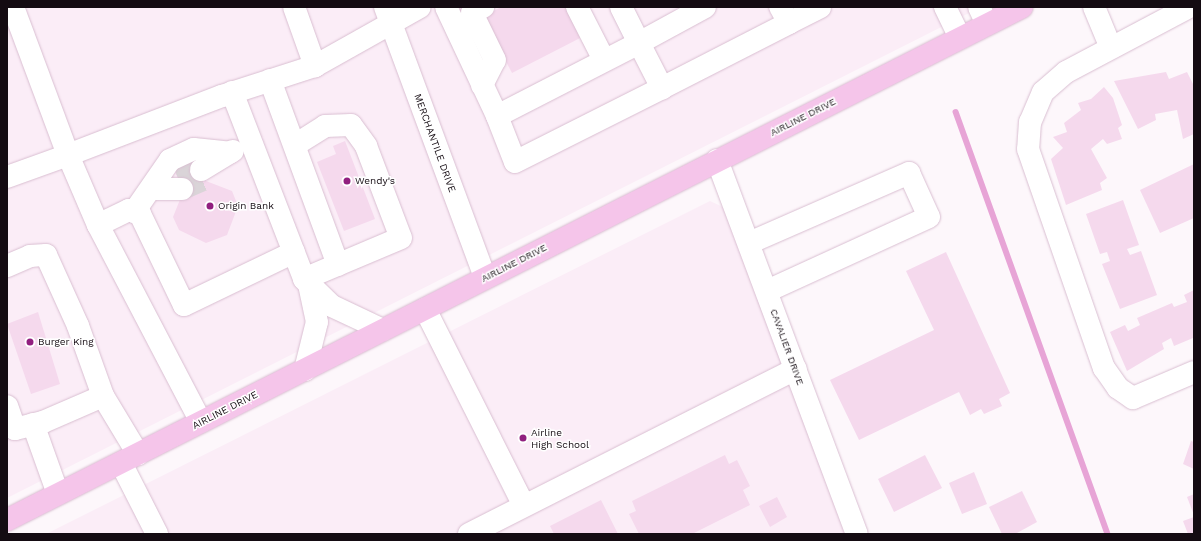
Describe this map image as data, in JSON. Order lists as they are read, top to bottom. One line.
{"streets":{"main road":["AIRLINE DRIVE"],"street":["MERCHANTILE DRIVE","CAVALIER DRIVE"]},"crossings":[["AIRLINE DRIVE","MERCHANTILE DRIVE"],["AIRLINE DRIVE","CAVALIER DRIVE"]],"places":["Wendy's","Origin Bank","Burger King","Airline High School"]}
